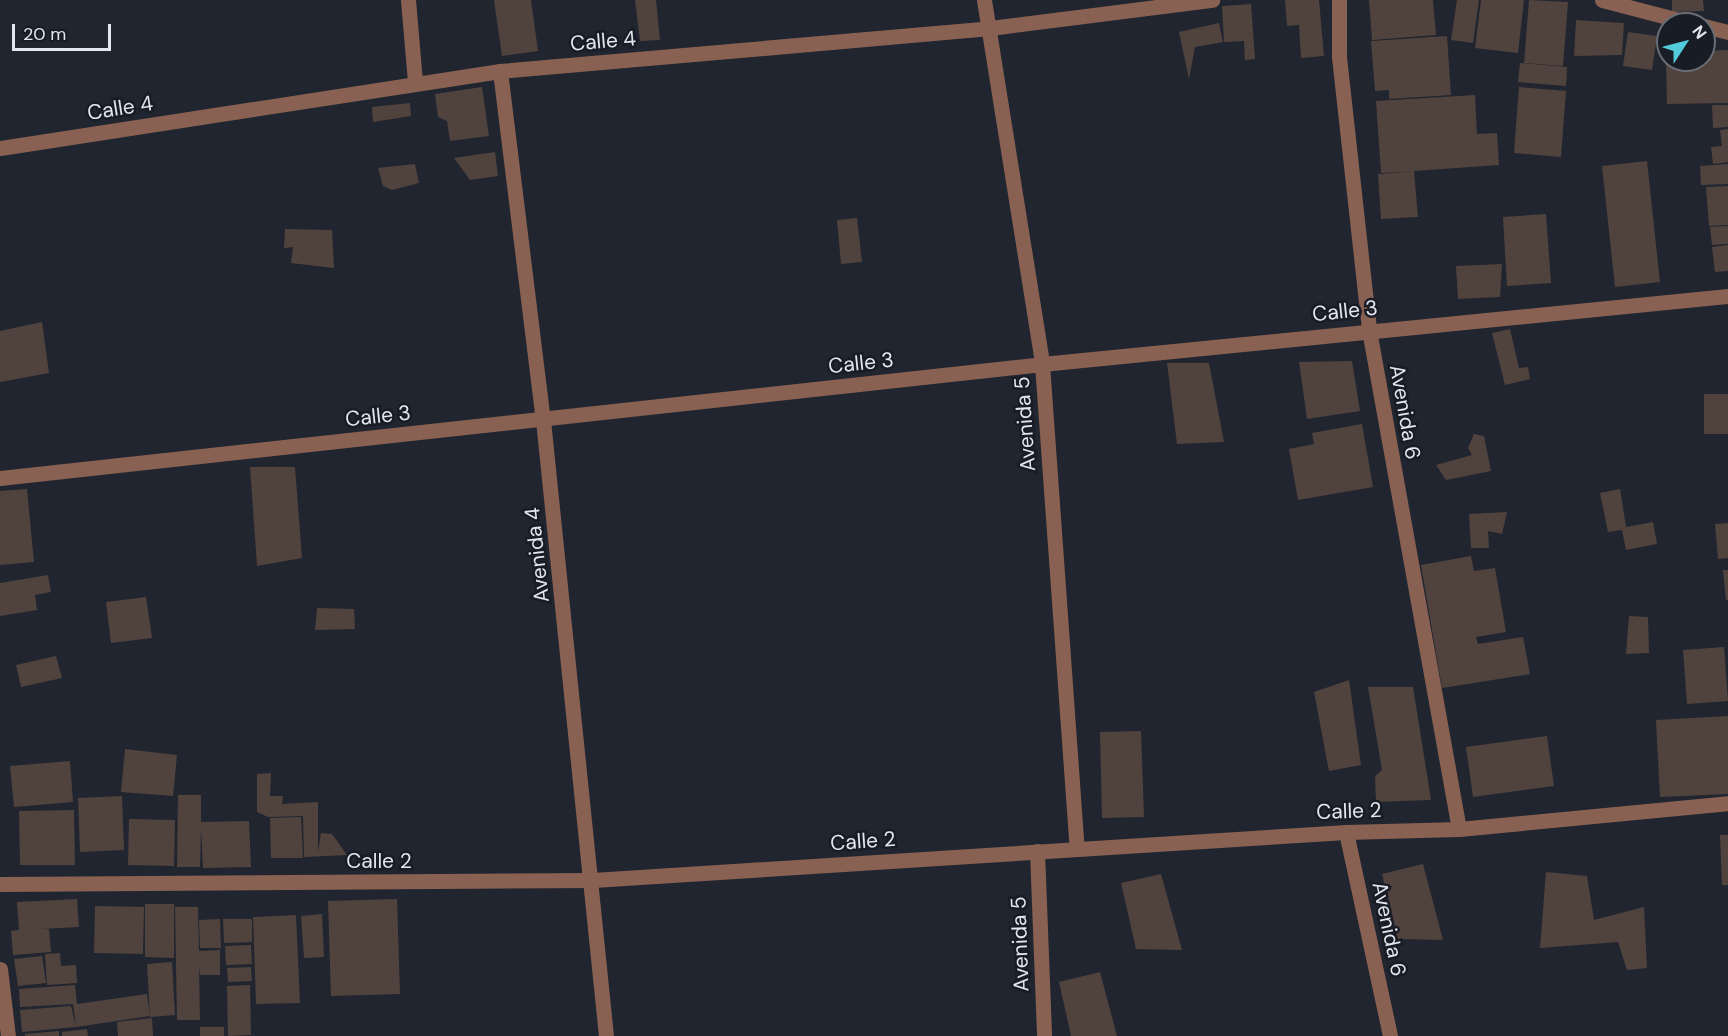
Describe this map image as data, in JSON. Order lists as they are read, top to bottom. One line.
{"streets":{"street":["Calle 4","Calle 3","Avenida 6","Avenida 5","Avenida 4","Calle 2"]},"crossings":[["Calle 4","Avenida 5"],["Calle 4","Avenida 4"],["Calle 3","Avenida 6"],["Calle 3","Avenida 5"],["Calle 3","Avenida 4"],["Avenida 6","Calle 2"],["Avenida 5","Calle 2"],["Avenida 4","Calle 2"]],"scale_bar":"20 m","north":"top right"}
